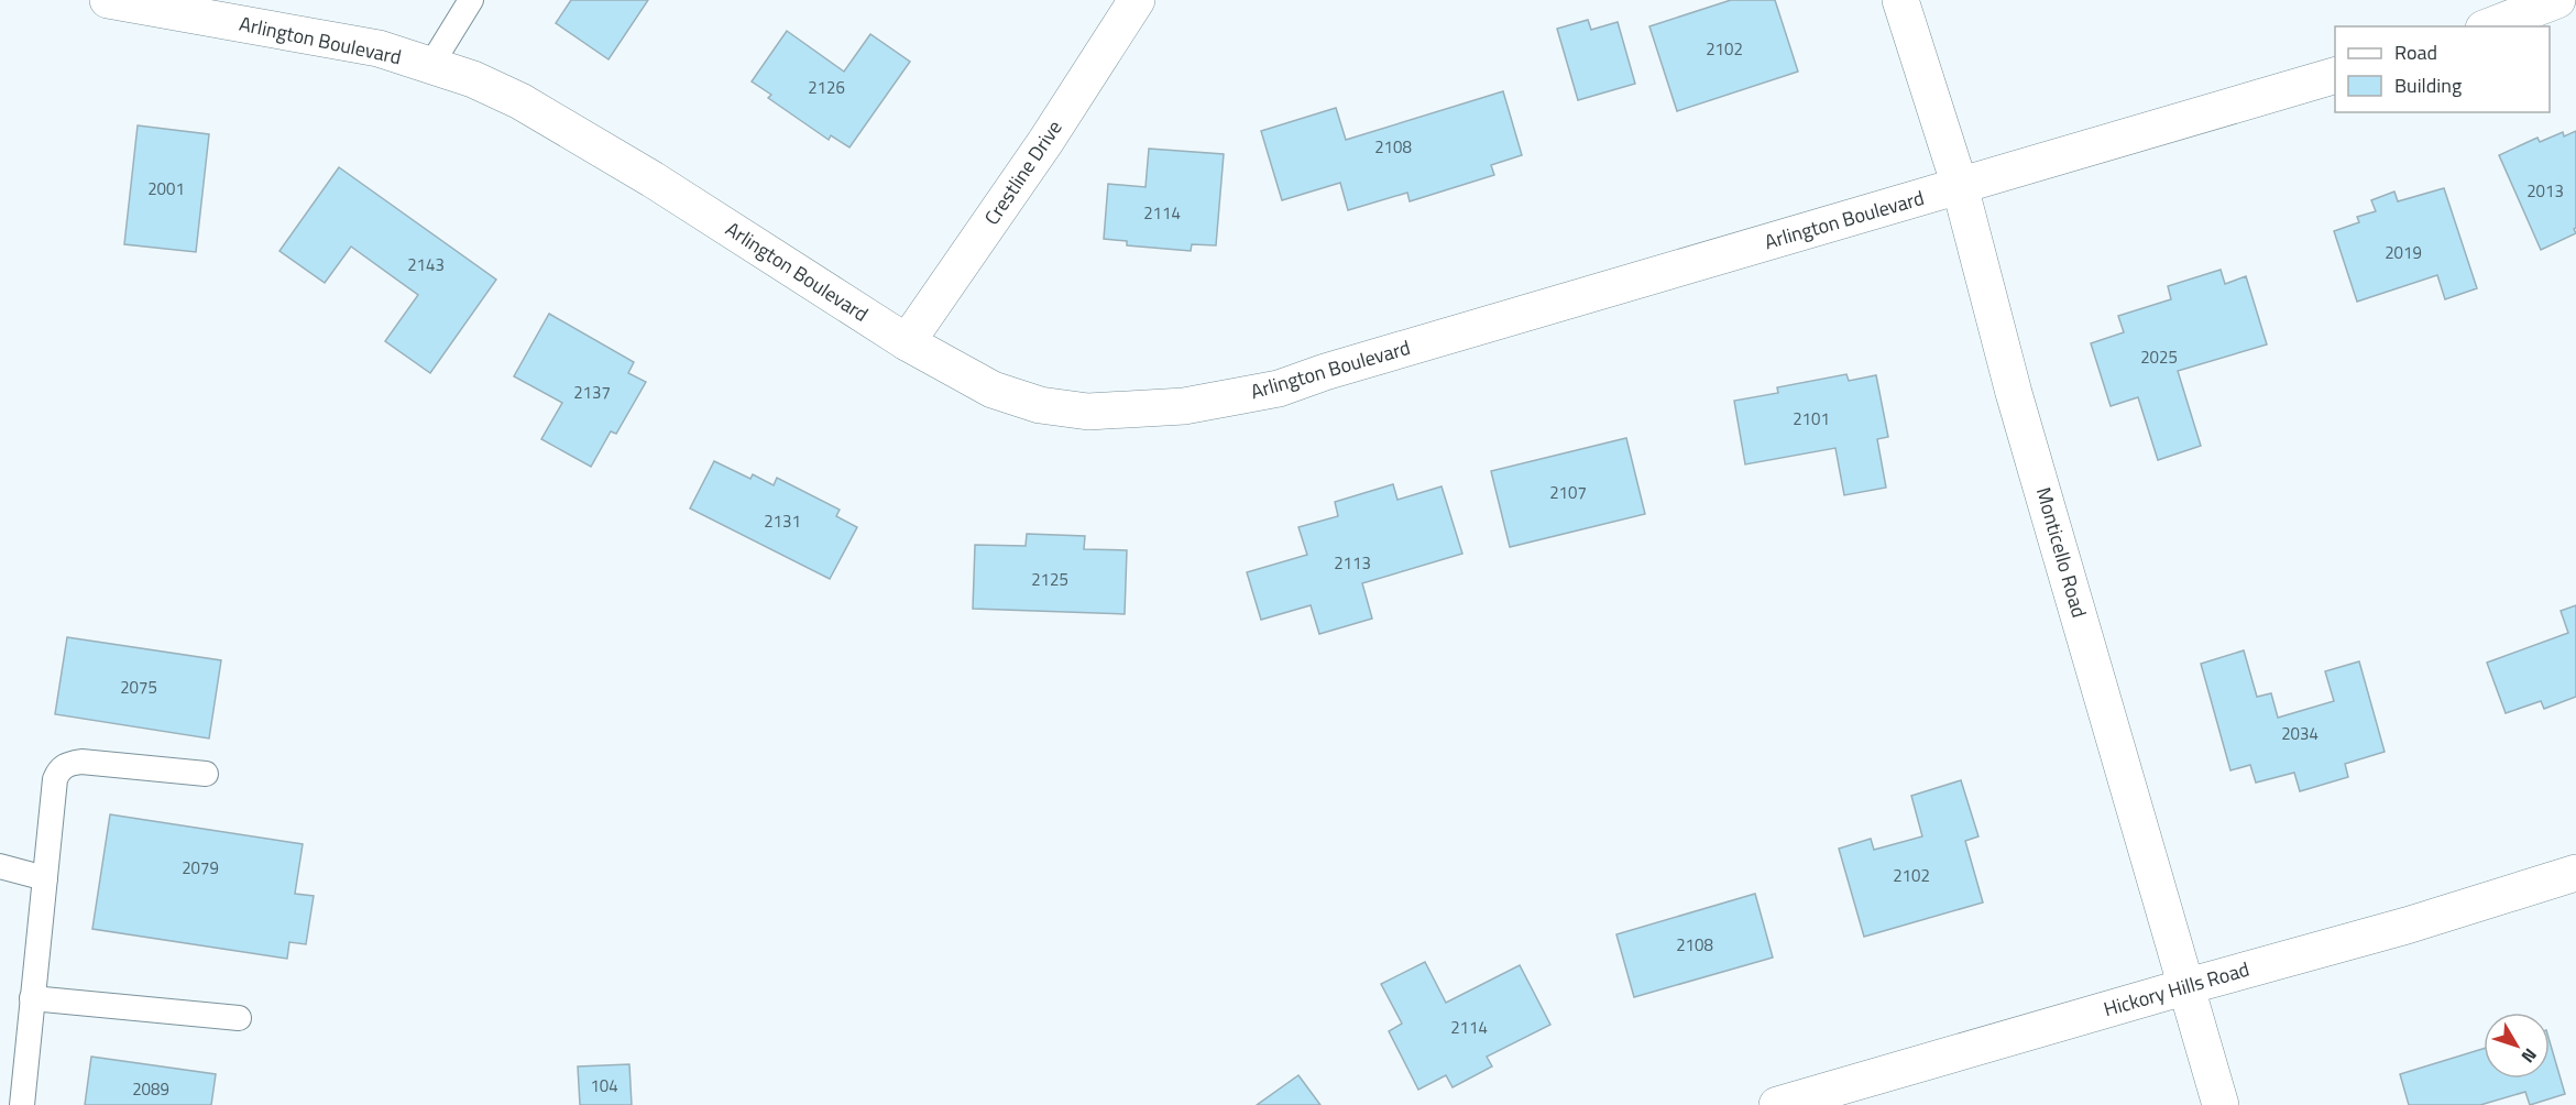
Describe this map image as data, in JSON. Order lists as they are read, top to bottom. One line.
{"streets":{"street":["Arlington Boulevard","Crestline Drive","Monticello Road","Hickory Hills Road"]},"crossings":[["Arlington Boulevard","Crestline Drive"],["Arlington Boulevard","Monticello Road"],["Monticello Road","Hickory Hills Road"]],"house_numbers":["2102","2126","2108","2001","2013","2114","2019","2143","2025","2137","2101","2107","2131","2113","2125","2075","2034","2079","2102","2108","2114","104","2089"],"legend":["Road","Building"],"north":"bottom right"}
